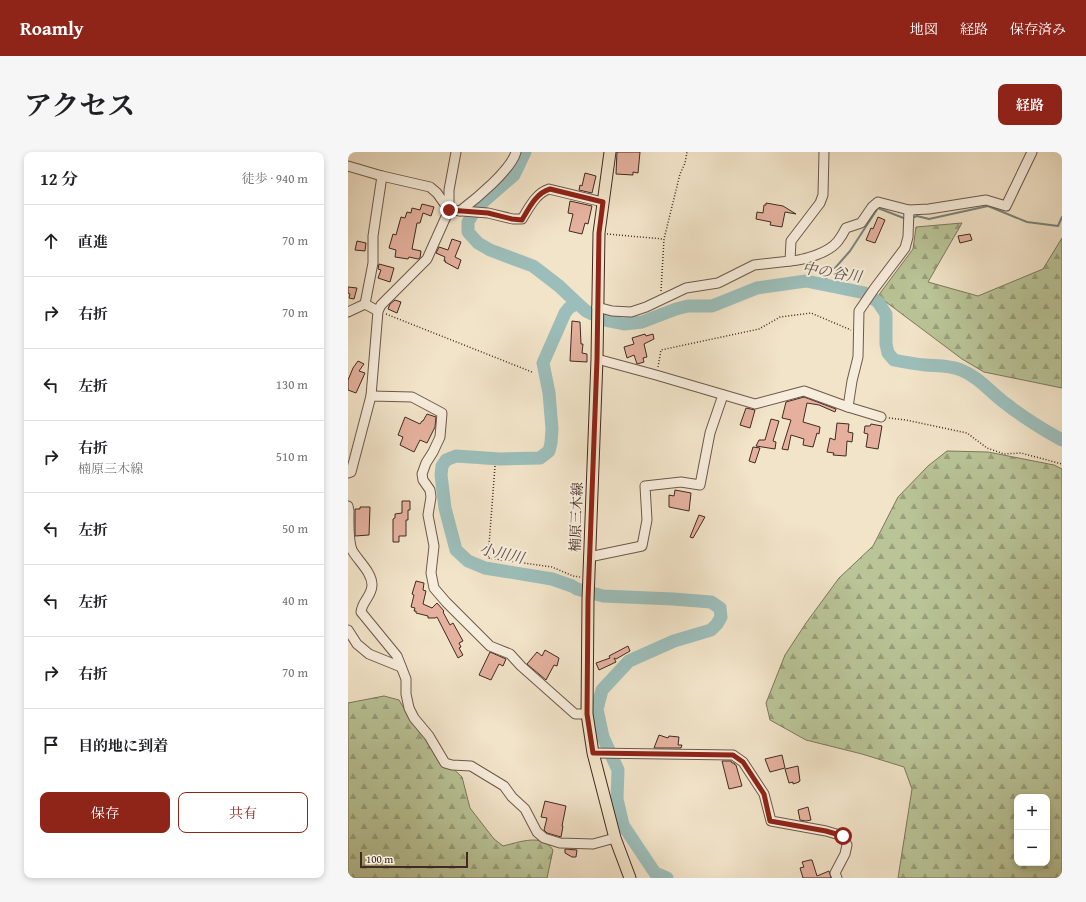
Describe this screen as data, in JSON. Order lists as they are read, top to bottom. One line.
{"streets":{"main road":["楠原三木線"]},"water":["中の谷川","小川川"],"scale_bar":"100 m","page":{"header":"Roamly","nav":["地図","経路","保存済み"],"title":"アクセス","buttons":["経路",["保存","共有"]],"heading":["12 分","徒歩 · 940 m"],"list":[["直進","70 m"],["右折","70 m"],["左折","130 m"],["右折","楠原三木線","510 m"],["左折","50 m"],["左折","40 m"],["右折","70 m"],"目的地に到着"],"map_buttons":["+","−"],"scale":"100 m"}}
